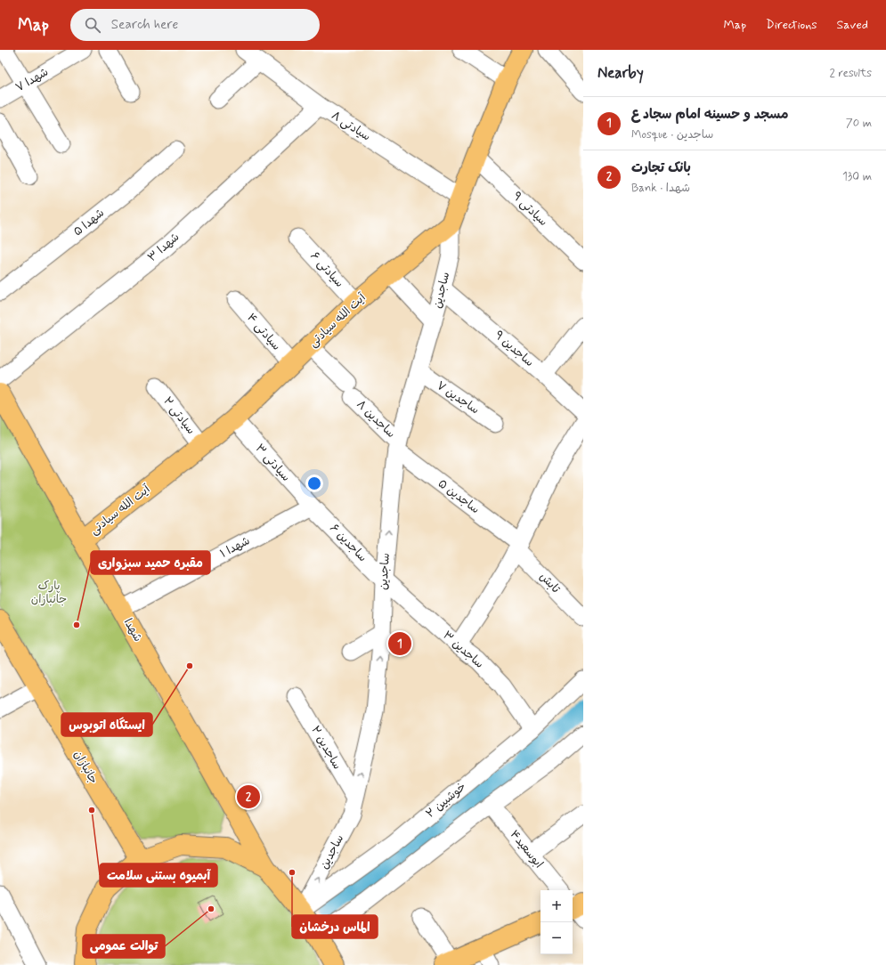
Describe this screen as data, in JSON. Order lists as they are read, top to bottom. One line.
{"streets":{"main road":["آیت الله سیادتی","شهدا","جانبازان"],"street":["شهدا ۷","سیادتی ۸","سیادتی ۹","شهدا ۵","شهدا ۳","سیادتی ۶","ساجدین","سیادتی ۴","ساجدین ۹","ساجدین ۷","سیادتی ۲","ساجدین ۸","سیادتی ۳","ساجدین ۵","ساجدین ۶","شهدا ۱","تابش","ساجدین ۳","ساجدین ۲","خوشبین ۲","ابوسعید۴"]},"crossings":[["سیادتی ۸","شهدا ۳"],["سیادتی ۸","آیت الله سیادتی"],["سیادتی ۹","آیت الله سیادتی"],["سیادتی ۶","آیت الله سیادتی"],["ساجدین","آیت الله سیادتی"],["ساجدین","ساجدین ۹"],["ساجدین","ساجدین ۷"],["ساجدین","ساجدین ۸"],["ساجدین","ساجدین ۵"],["ساجدین","ساجدین ۶"],["ساجدین","ساجدین ۳"],["ساجدین","ساجدین ۲"],["ساجدین","خوشبین ۲"],["آیت الله سیادتی","سیادتی ۴"],["آیت الله سیادتی","سیادتی ۲"],["آیت الله سیادتی","ساجدین ۸"],["آیت الله سیادتی","سیادتی ۳"],["آیت الله سیادتی","شهدا"],["ساجدین ۸","ساجدین ۵"],["سیادتی ۳","ساجدین ۶"],["سیادتی ۳","شهدا ۱"],["ساجدین ۵","تابش"],["ساجدین ۶","شهدا ۱"],["ساجدین ۶","ساجدین ۳"],["شهدا ۱","شهدا"],["ساجدین ۳","خوشبین ۲"]],"one_way":["ساجدین"],"parks":["پارک جانبازان"],"places":["مقبره حمید سبزواری","ایستگاه اتوبوس","آبمیوه بستنی سلامت","الماس درخشان","توالت عمومی"],"page":{"header":"Map","search":"Search here","nav":["Map","Directions","Saved"],"heading":["Nearby","2 results"],"list":[{"mark":"1","name":"مسجد و حسینه امام سجاد ع","note":"Mosque · ساجدین","value":"70 m"},{"mark":"2","name":"بانک تجارت","note":"Bank · شهدا","value":"130 m"}],"pins":["1","2"],"map_buttons":["+","−"]}}
